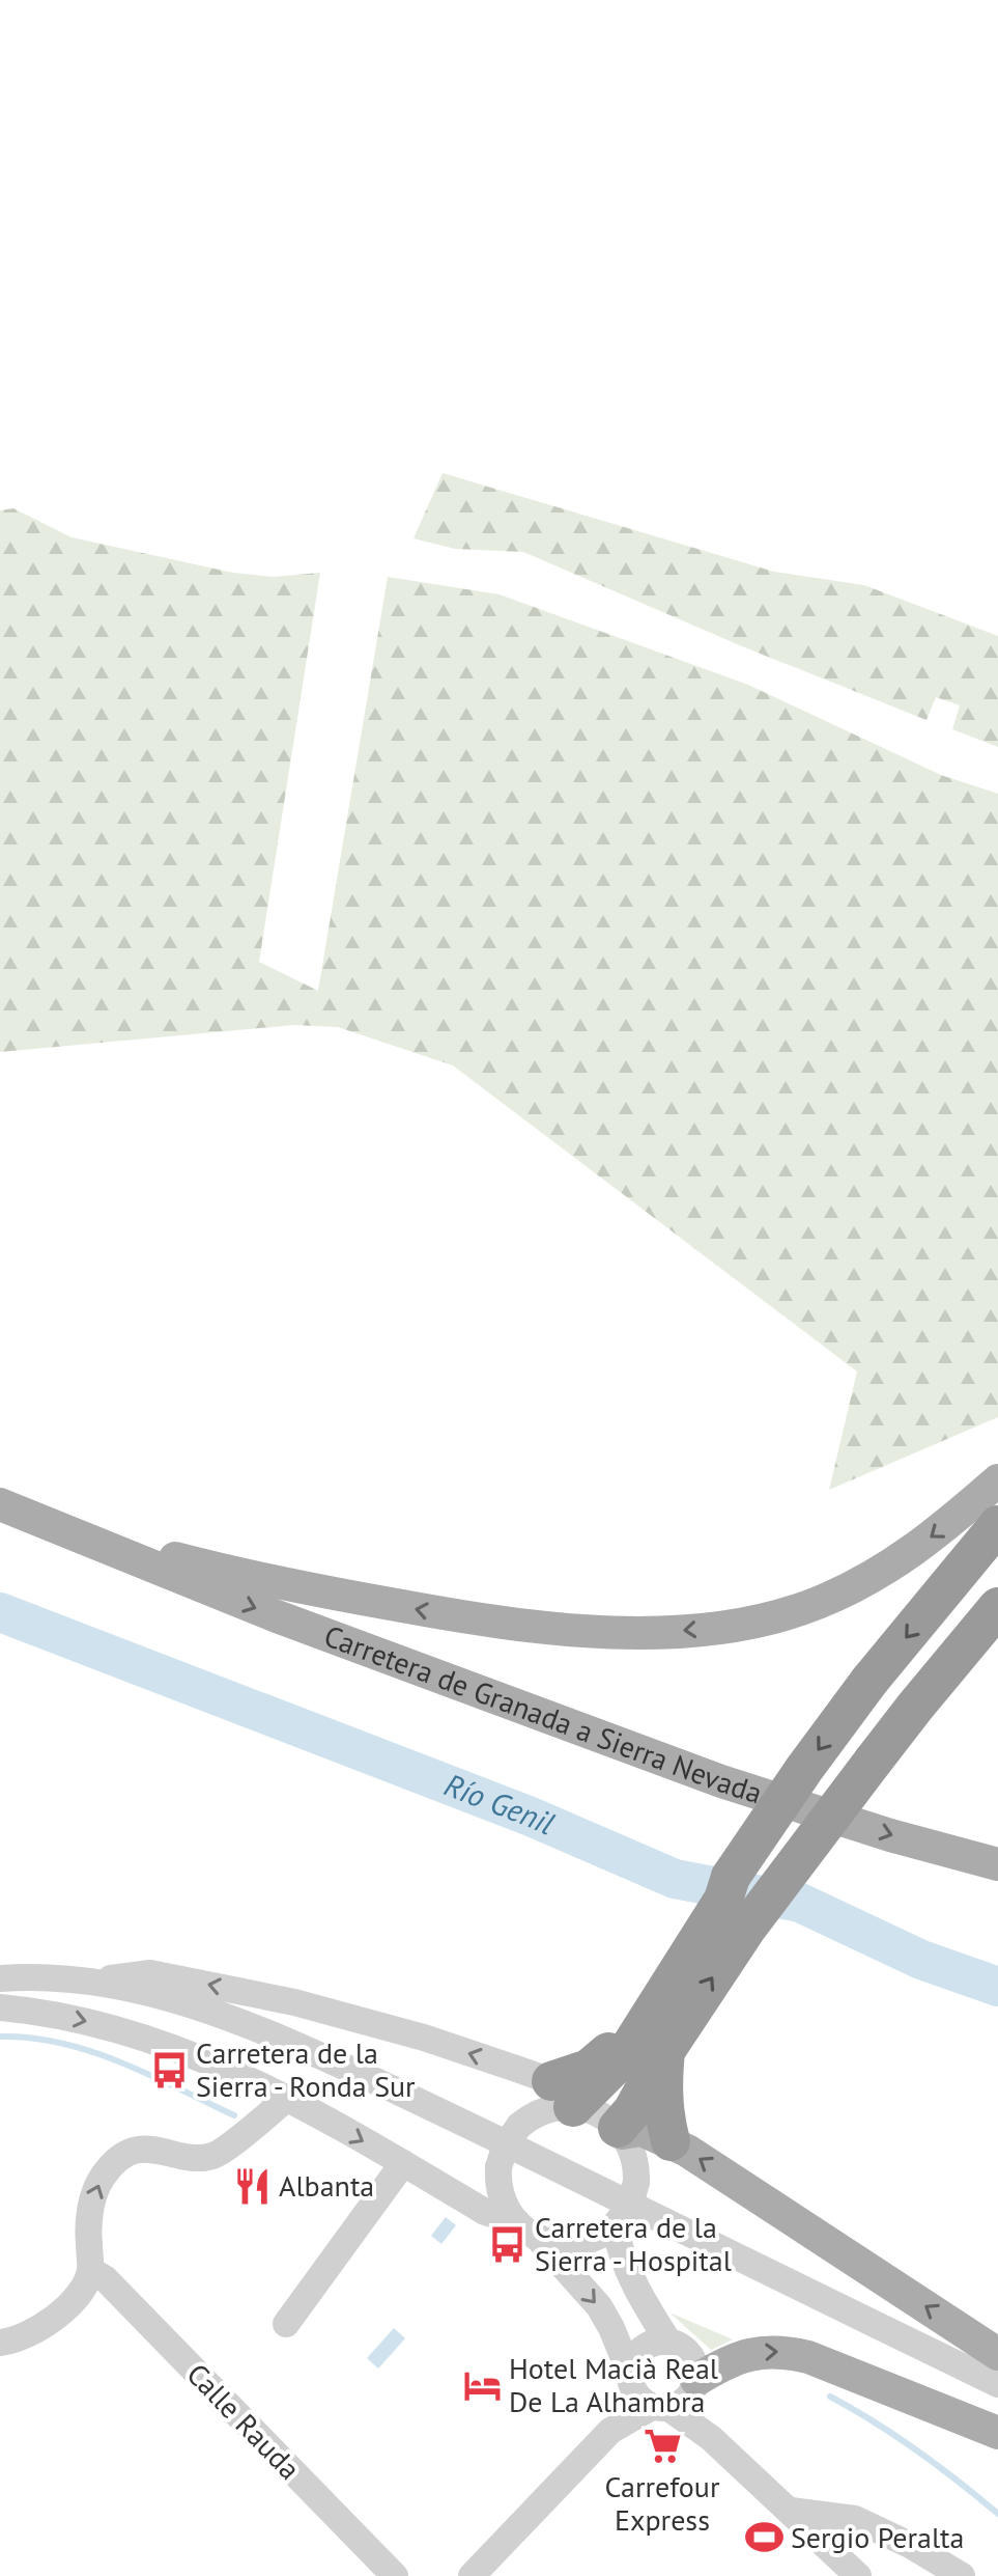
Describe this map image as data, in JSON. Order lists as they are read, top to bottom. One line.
{"streets":{"main road":["Carretera de Granada a Sierra Nevada"],"street":["Calle Rauda"]},"water":["Río Genil"],"places":{"bus stop":["Carretera de la Sierra - Ronda Sur","Carretera de la Sierra - Hospital"],"restaurant":["Albanta"],"hotel":["Hotel Macià Real De La Alhambra"],"supermarket":["Carrefour Express"],"sports":["Sergio Peralta"]}}
